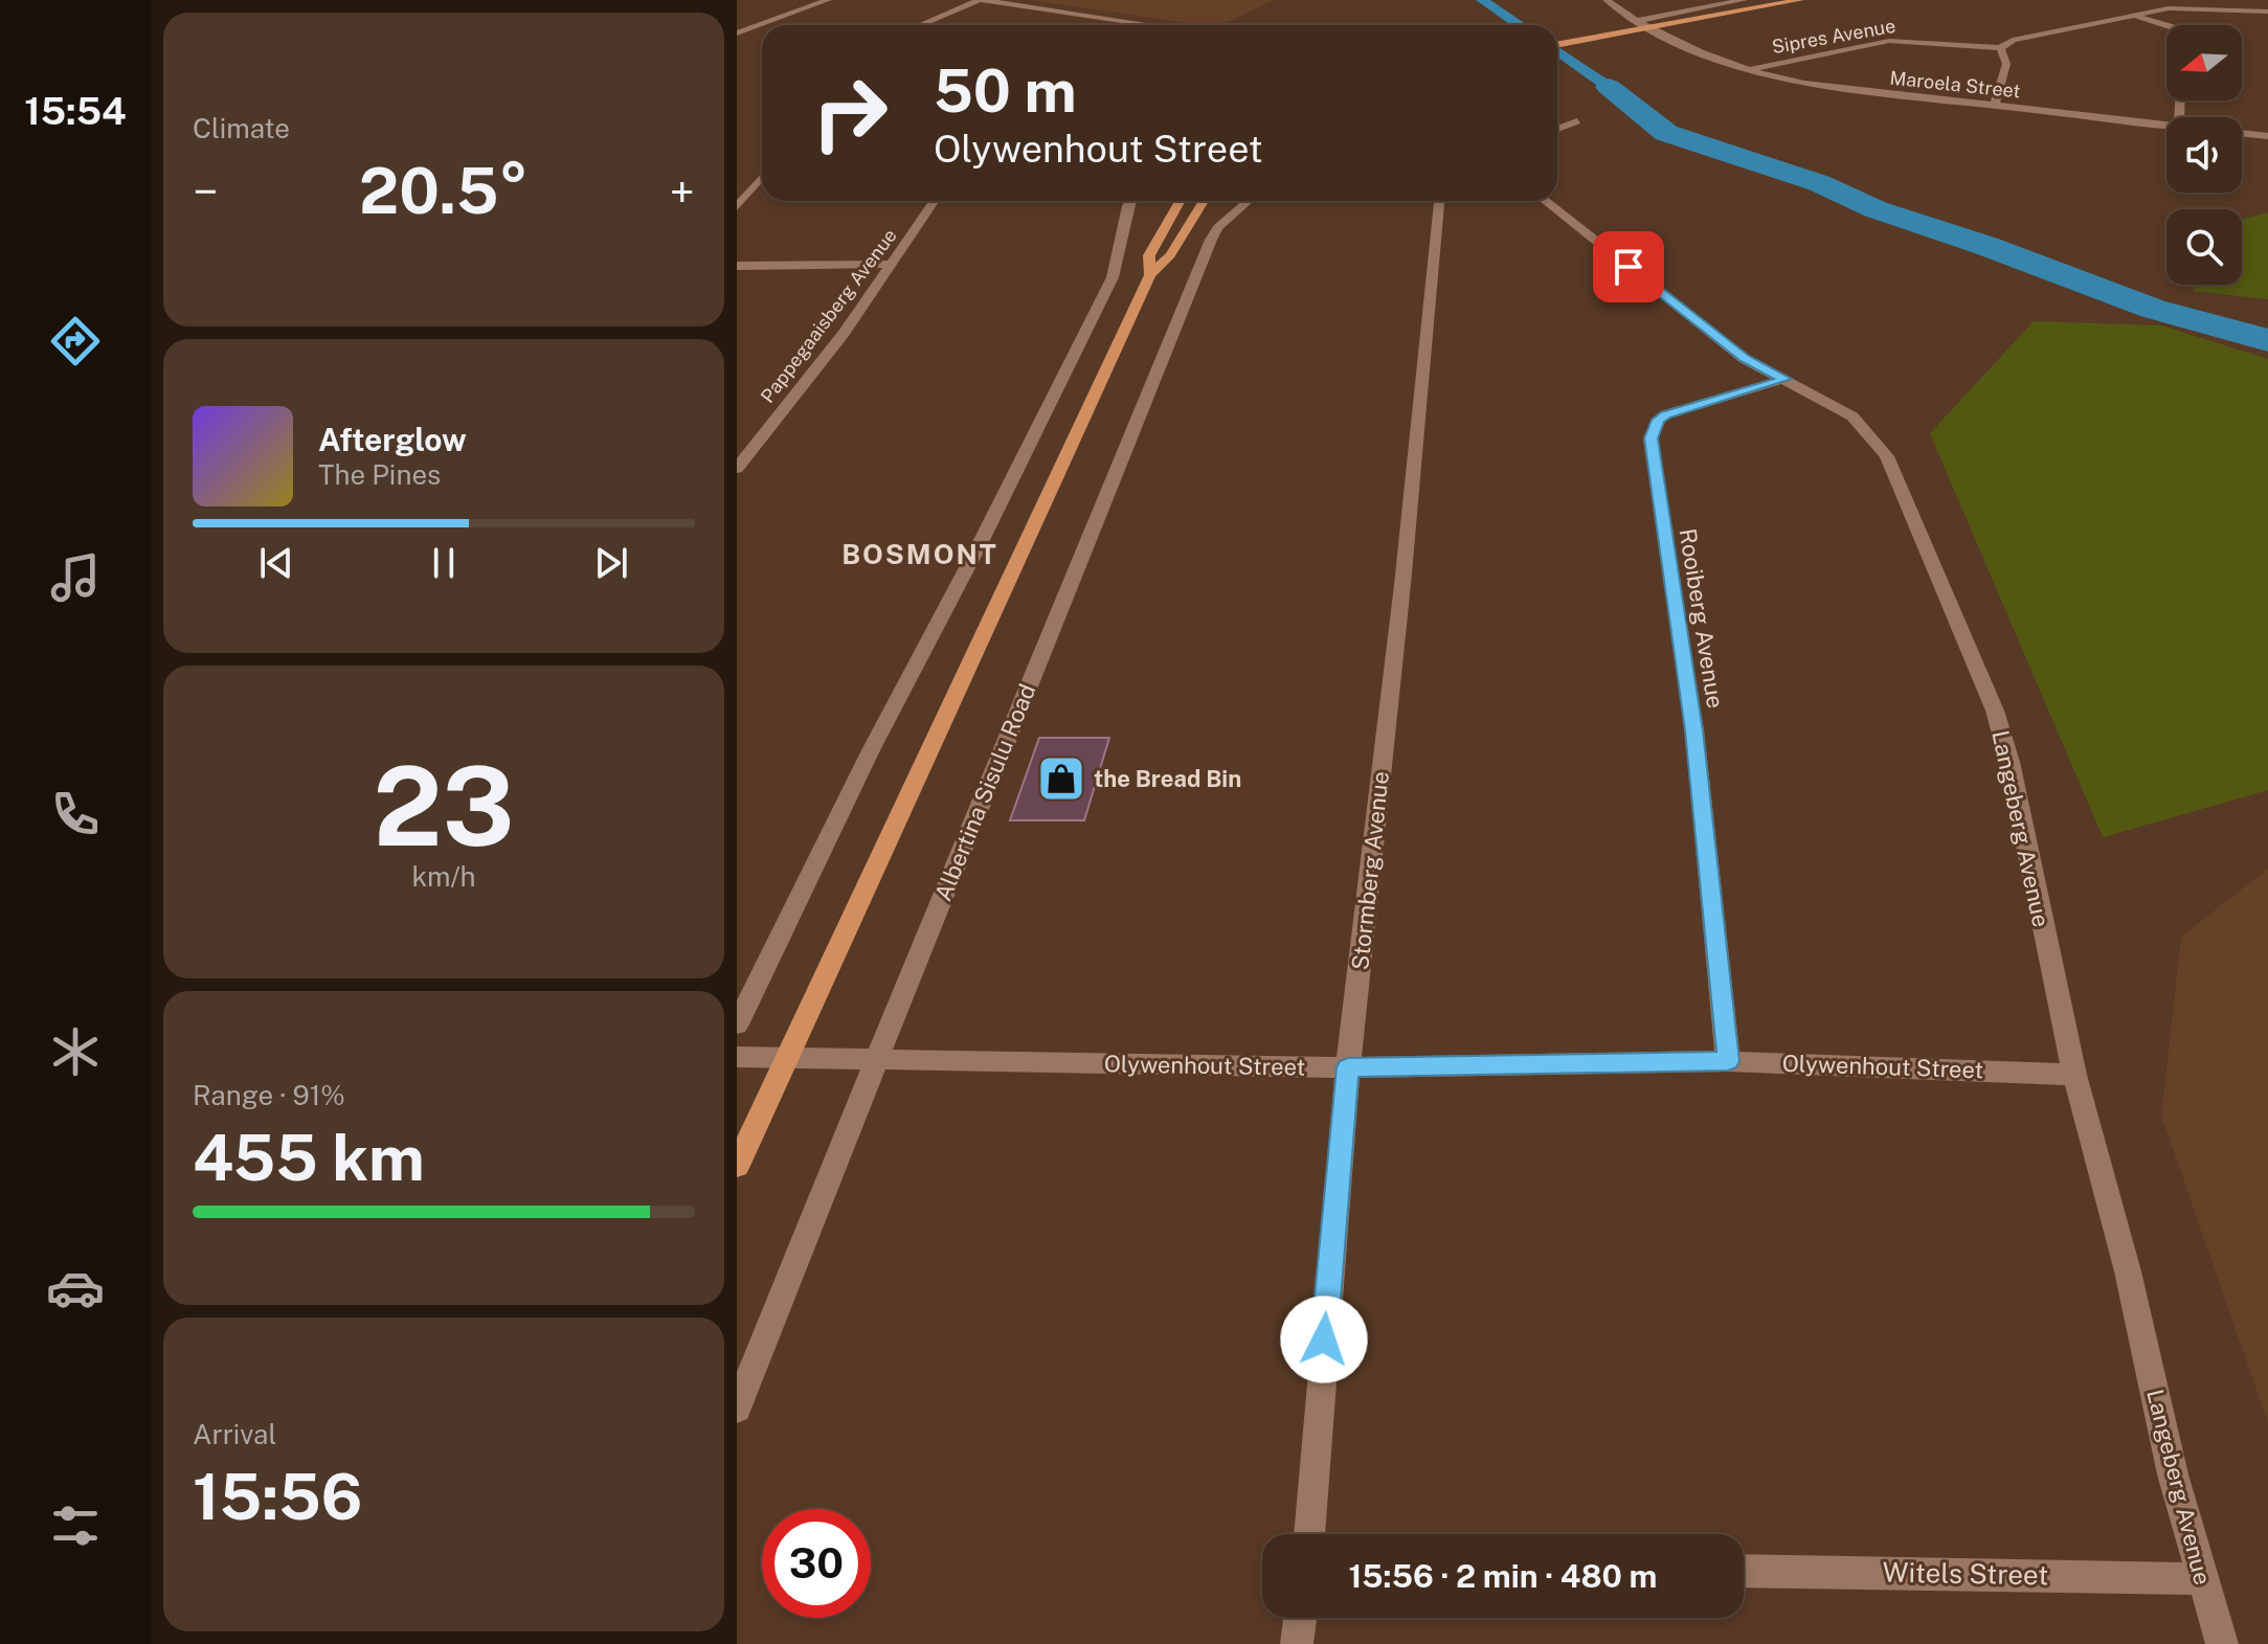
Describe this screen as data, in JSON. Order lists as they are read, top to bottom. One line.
{"streets":{"street":["Sipres Avenue","Maroela Street","Pappegaaisberg Avenue","Rooiberg Avenue","Albertina Sisulu Road","Langeberg Avenue","Stormberg Avenue","Olywenhout Street","Witels Street"]},"crossings":[["Sipres Avenue","Maroela Street"],["Rooiberg Avenue","Langeberg Avenue"],["Rooiberg Avenue","Olywenhout Street"],["Albertina Sisulu Road","Olywenhout Street"],["Langeberg Avenue","Olywenhout Street"],["Langeberg Avenue","Witels Street"],["Stormberg Avenue","Olywenhout Street"]],"districts":["BOSMONT"],"places":{"shop":["the Bread Bin"]},"north":"left","page":{"tabs":"15:54","tile":["Climate",["23","km/h"],["Range · 91%","455 km"],["Arrival","15:56"]],"turn":["50 m","Olywenhout Street"],"heat":["−","20.5°","+"],"song":["Afterglow","The Pines"],"limit":"30","trip":"15:56 · 2 min · 480 m"}}
